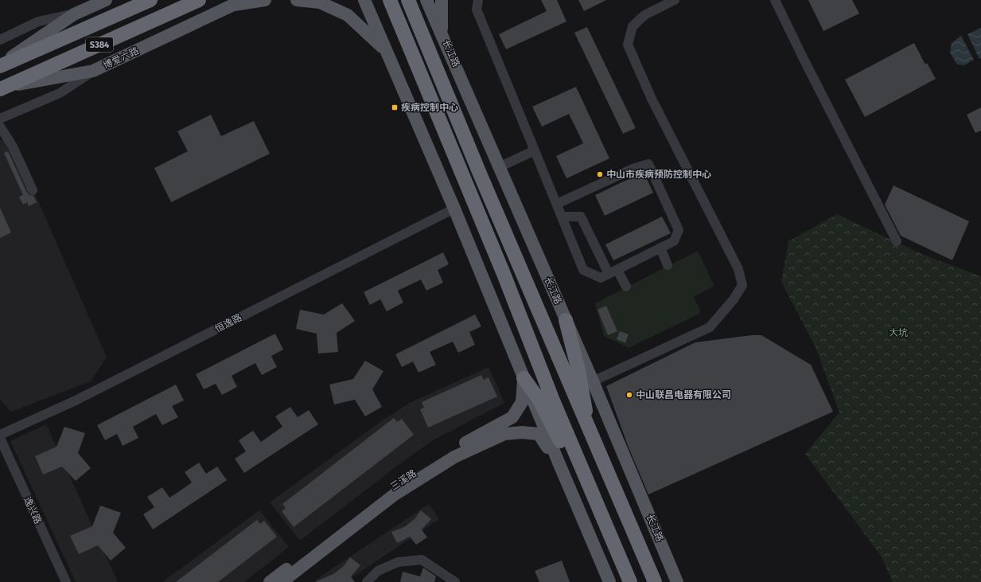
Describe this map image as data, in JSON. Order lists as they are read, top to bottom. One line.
{"streets":{"highway":["S384","长江路"],"main road":["博爱六路","三溪路"],"street":["恒逸路","逸兴路"]},"parks":["大坑"],"places":{"transit":["疾病控制中心"],"other":["中山市疾病预防控制中心","中山联昌电器有限公司"]}}
